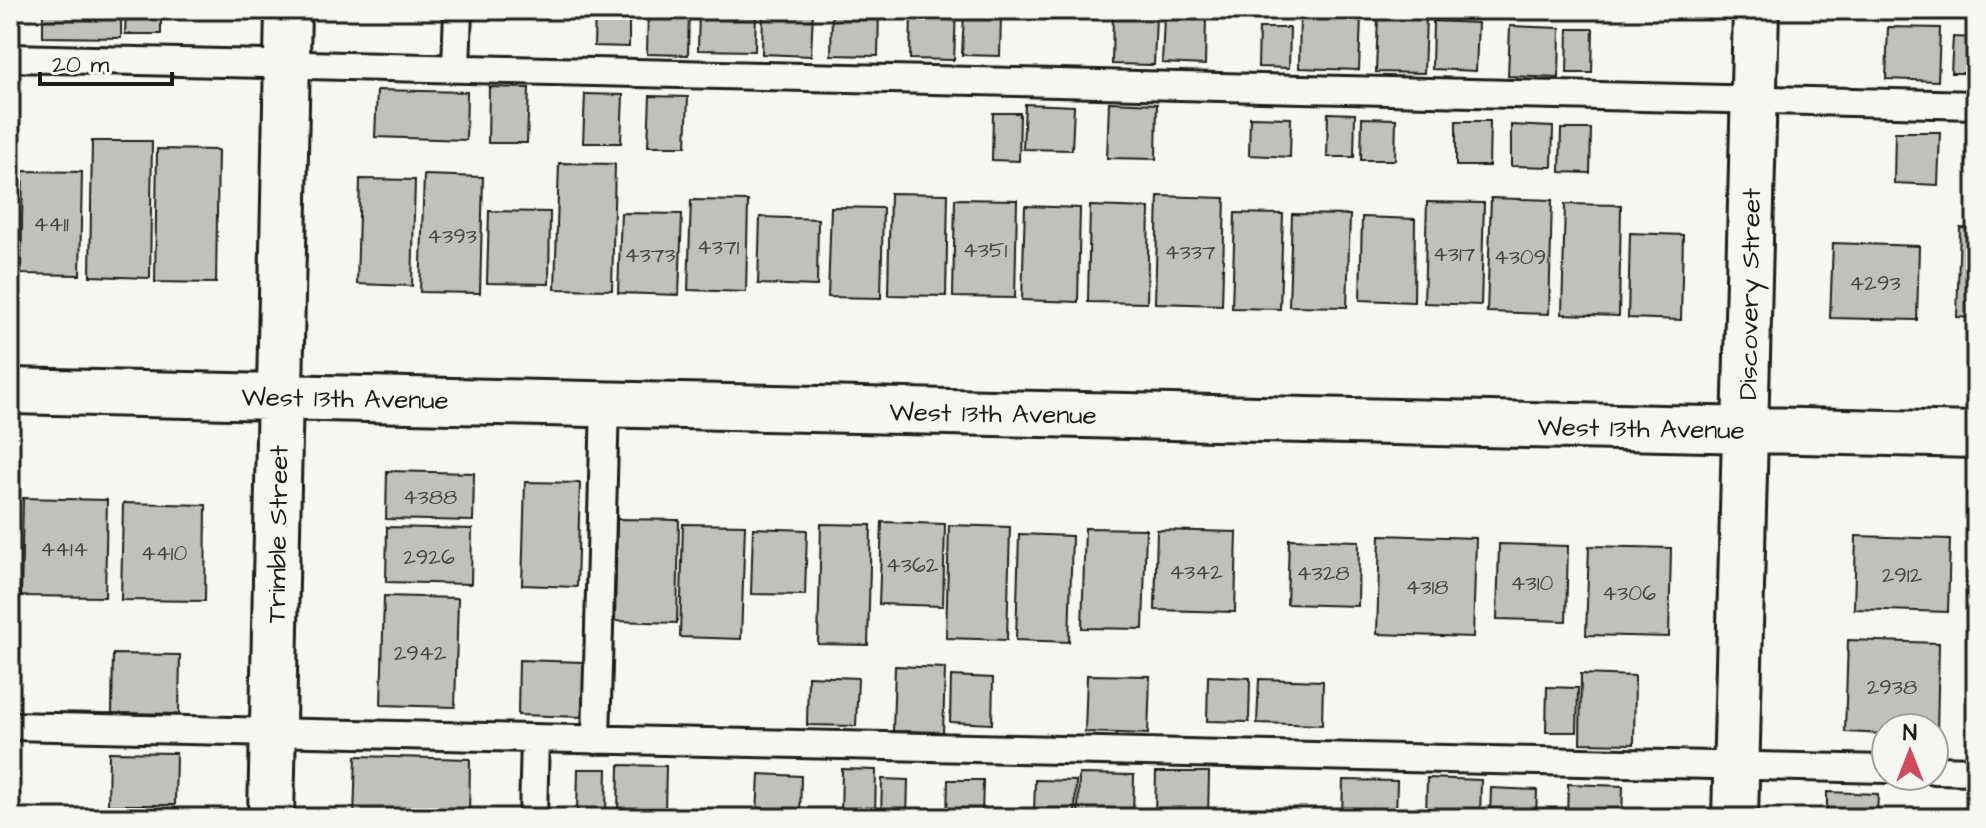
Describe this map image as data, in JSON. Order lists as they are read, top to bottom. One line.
{"streets":{"street":["Discovery Street","West 13th Avenue","Trimble Street"]},"crossings":[["Discovery Street","West 13th Avenue"],["West 13th Avenue","Trimble Street"]],"house_numbers":["4411","4393","4371","4351","4337","4317","4373","4309","4293","4388","4414","4410","2926","4362","4342","4328","2912","4310","4318","4306","2942","2938"],"scale_bar":"20 m","north":"top"}
